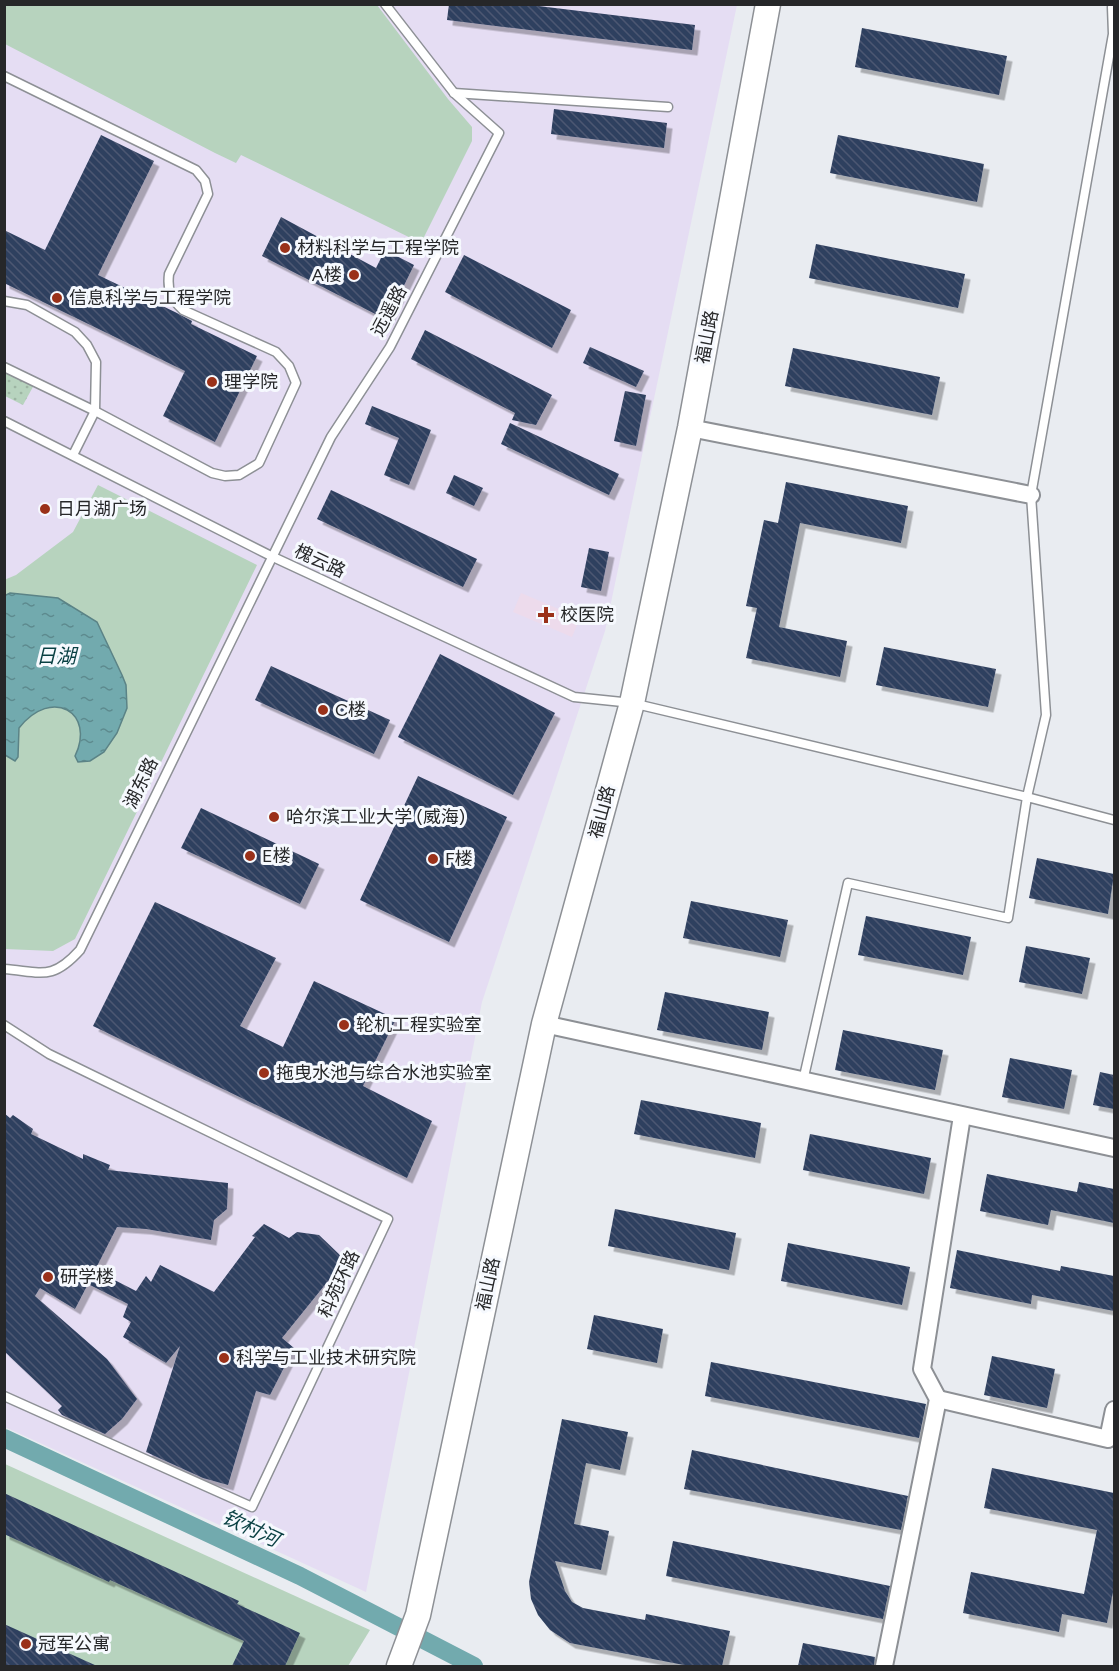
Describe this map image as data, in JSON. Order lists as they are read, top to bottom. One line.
{"streets":{"main road":["福山路"],"lane":["远遥路","槐云路","湖东路","科苑环路"]},"crossings":[["远遥路","槐云路"],["远遥路","湖东路"],["福山路","槐云路"],["槐云路","湖东路"]],"water":["日湖","钦村河"],"places":{"other":["材料科学与工程学院","A楼","信息科学与工程学院","理学院","日月湖广场","C楼","哈尔滨工业大学 (威海)","E楼","F楼","轮机工程实验室","拖曳水池与综合水池实验室","研学楼","科学与工业技术研究院","冠军公寓"],"health":["校医院"]}}
